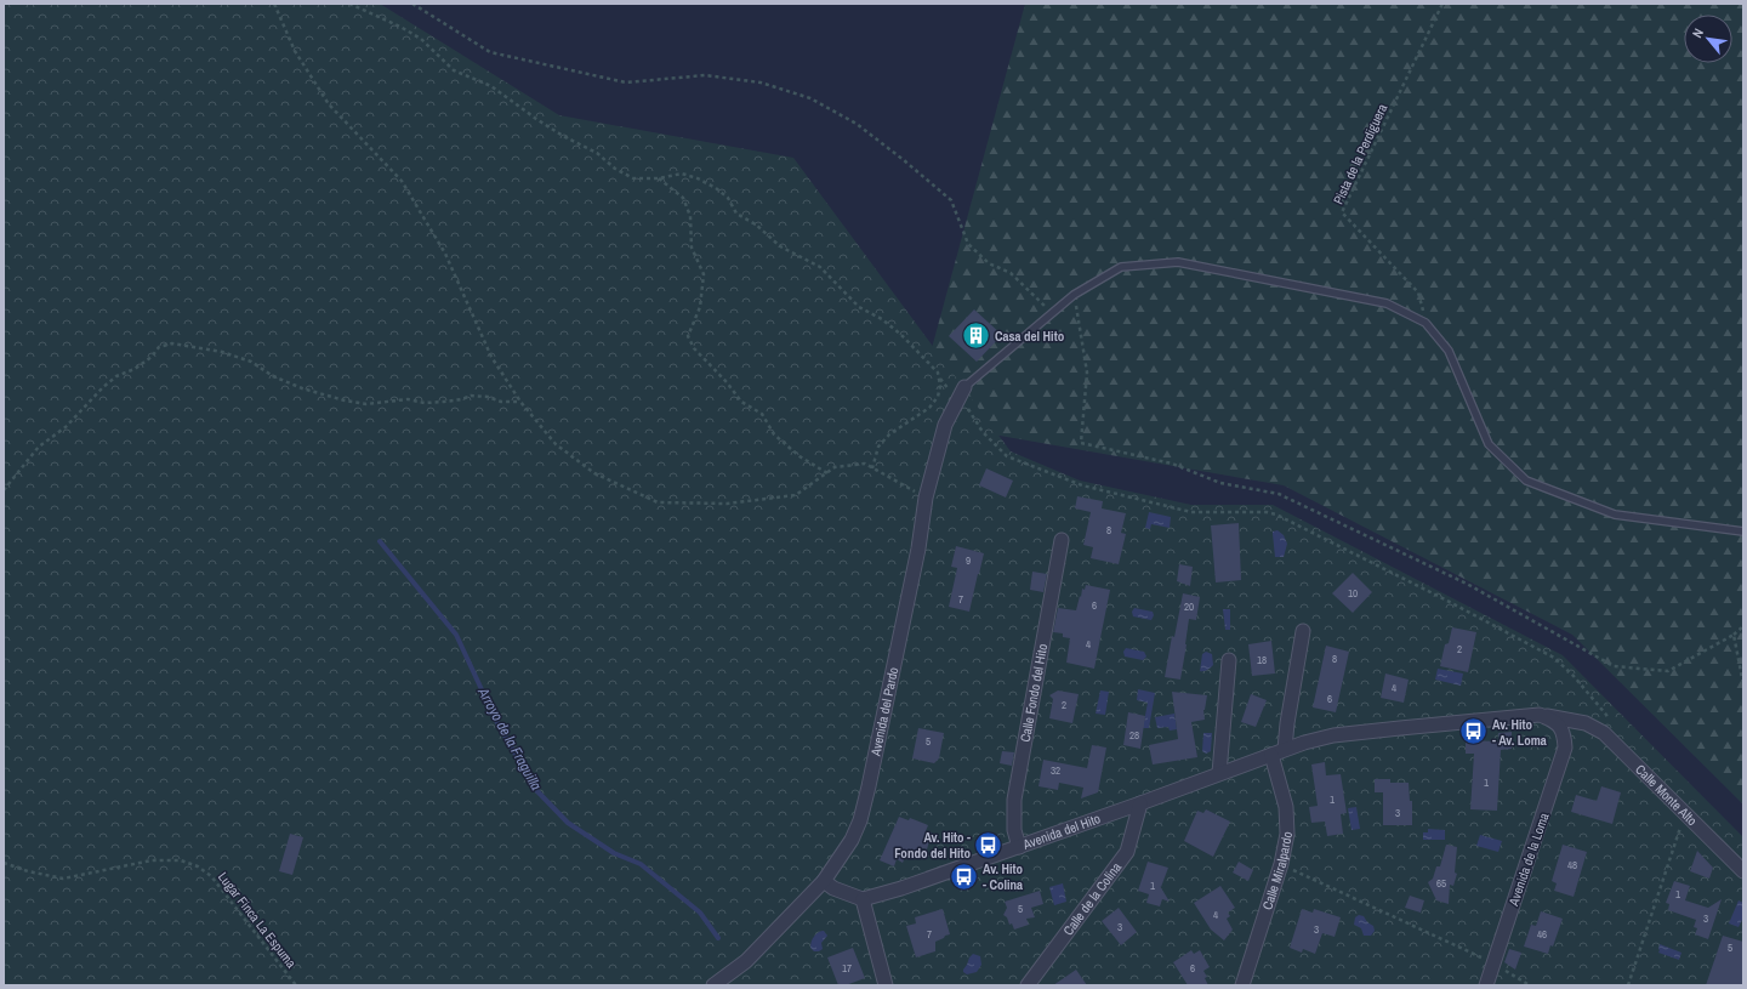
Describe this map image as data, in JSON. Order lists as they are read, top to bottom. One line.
{"streets":{"street":["Calle Fondo del Hito","Avenida del Pardo","Calle Monte Alto","Avenida del Hito","Avenida de la Loma","Calle Miralpardo","Calle de la Colina"],"path":["Pista de la Perdiguera","Lugar Finca La Espuma"]},"crossings":[["Calle Fondo del Hito","Avenida del Hito"],["Calle Monte Alto","Avenida del Hito"],["Calle Monte Alto","Avenida de la Loma"],["Avenida del Hito","Avenida de la Loma"],["Avenida del Hito","Calle Miralpardo"],["Avenida del Hito","Calle de la Colina"]],"water":["Arroyo de la Fraguilla"],"places":{"building":["Casa del Hito"],"bus stop":["Av. Hito - Av. Loma","Av. Hito - Fondo del Hito","Av. Hito - Colina"]},"house_numbers":["8","9","10","7","6","20","4","2","8","18","4","6","2","28","5","32","1","1","3","48","65","1","1","5","4","3","3","3","7","46","5","17","6"],"north":"top left"}
